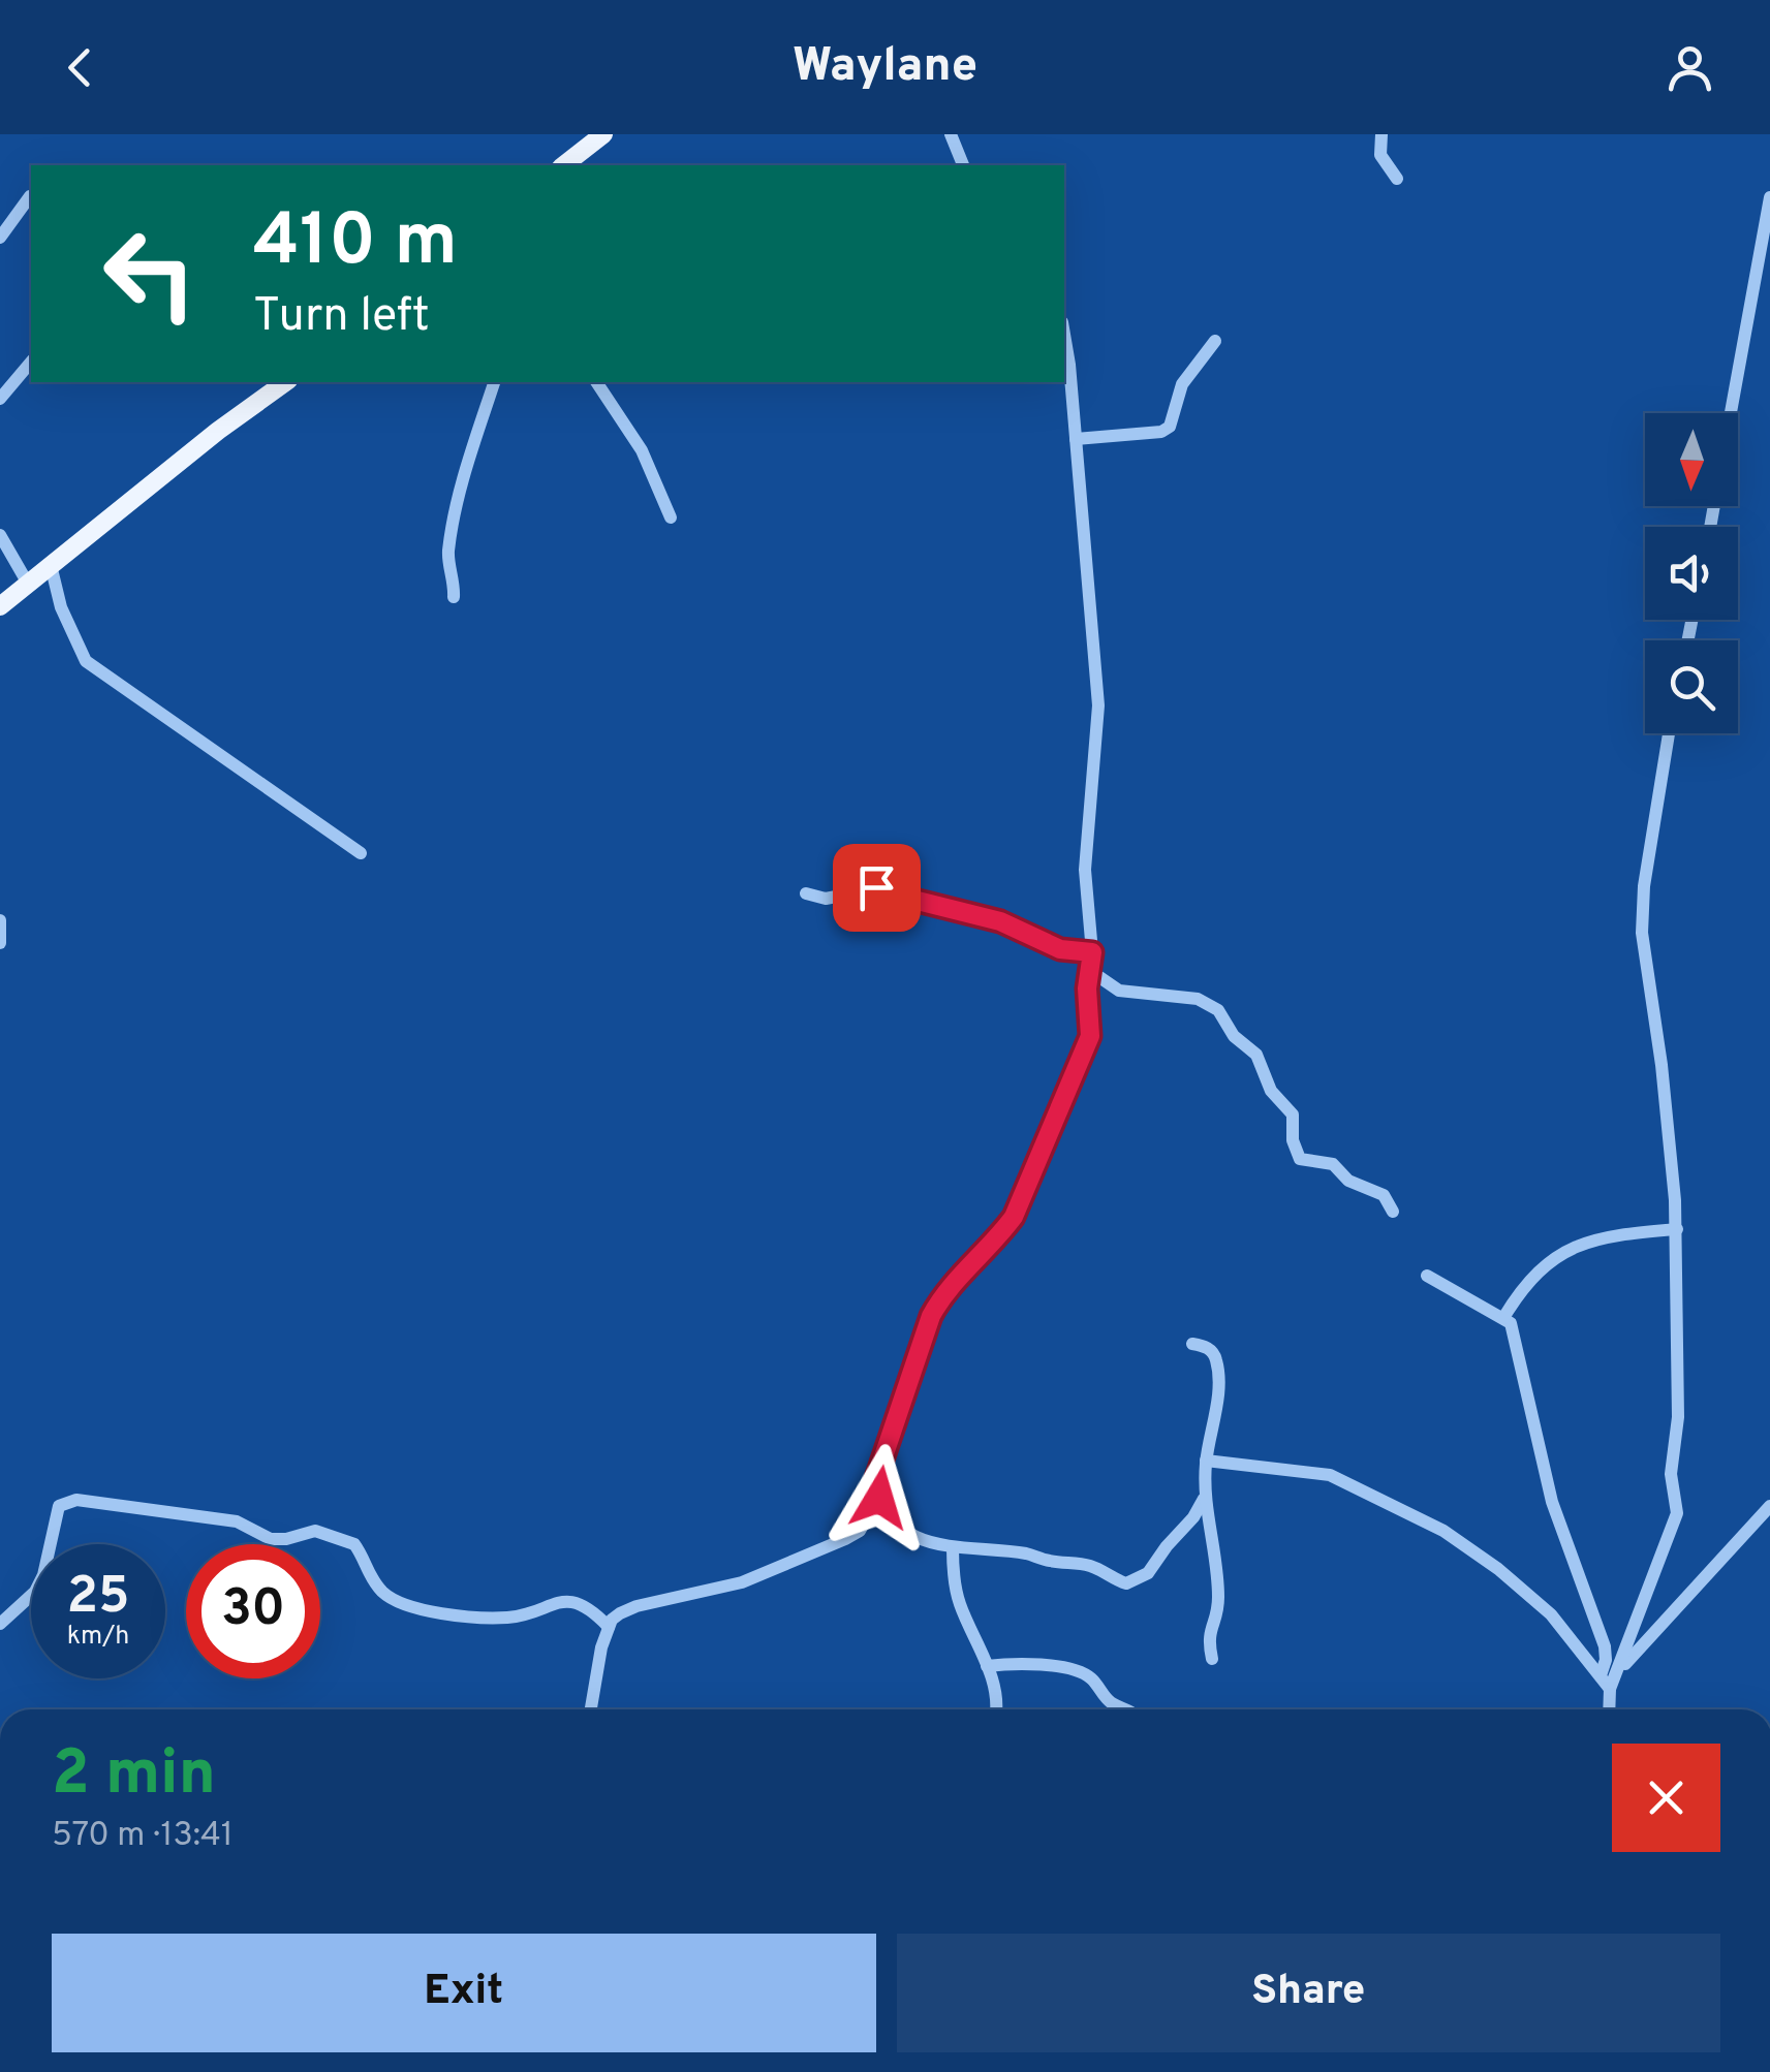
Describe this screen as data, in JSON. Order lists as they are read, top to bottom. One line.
{"north":"bottom","page":{"header":"Waylane","turn":["410 m","Turn left"],"speed":"25 km/h","limit":"30","heading":["2 min","570 m · 13:41"],"buttons":["Exit","Share"]}}
